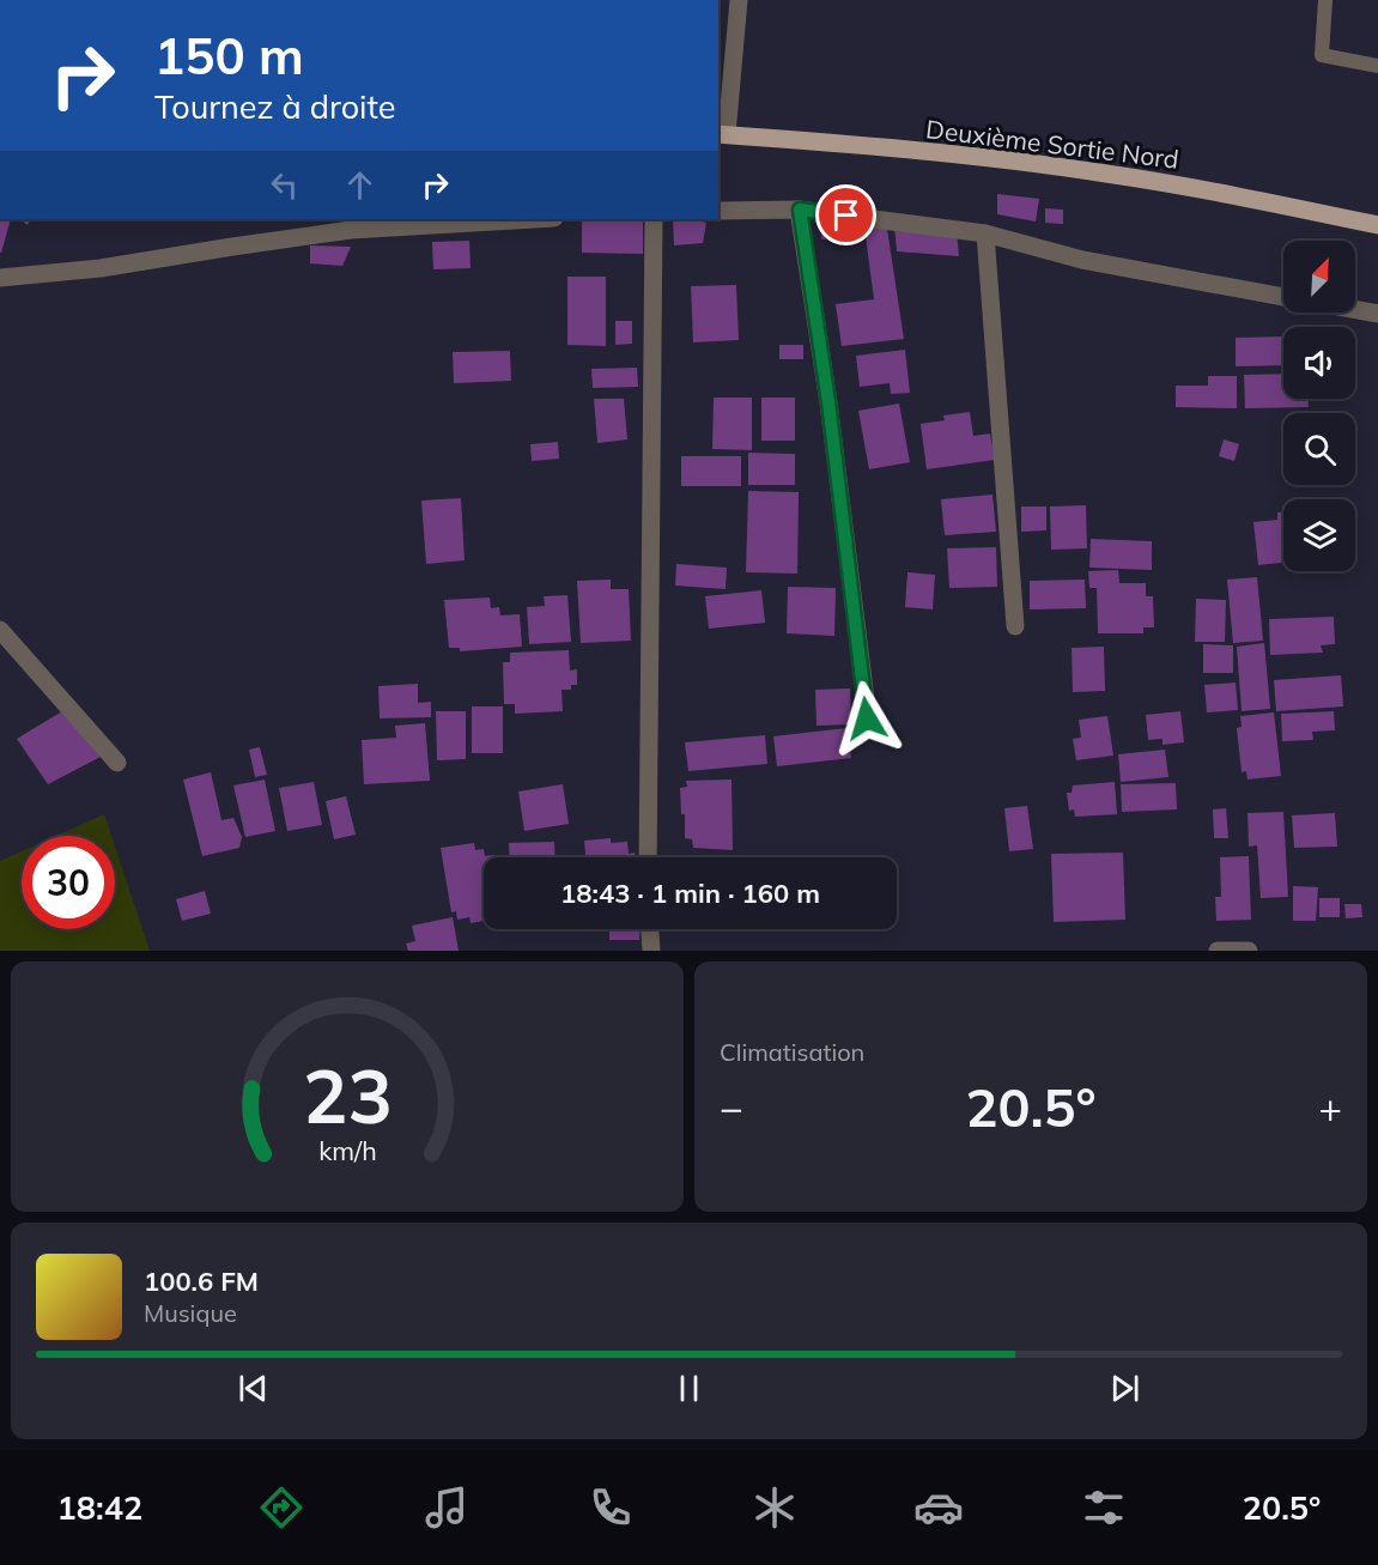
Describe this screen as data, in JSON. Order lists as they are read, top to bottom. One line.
{"streets":{"main road":["Deuxième Sortie Nord"]},"north":"top right","page":{"turn":["150 m","Tournez à droite"],"limit":"30","trip":"18:43 · 1 min · 160 m","tile":"Climatisation","heat":["−","20.5°","+"],"song":["100.6 FM","Musique"],"tabs":["18:42","20.5°"],"gauge":["23","km/h"]}}
